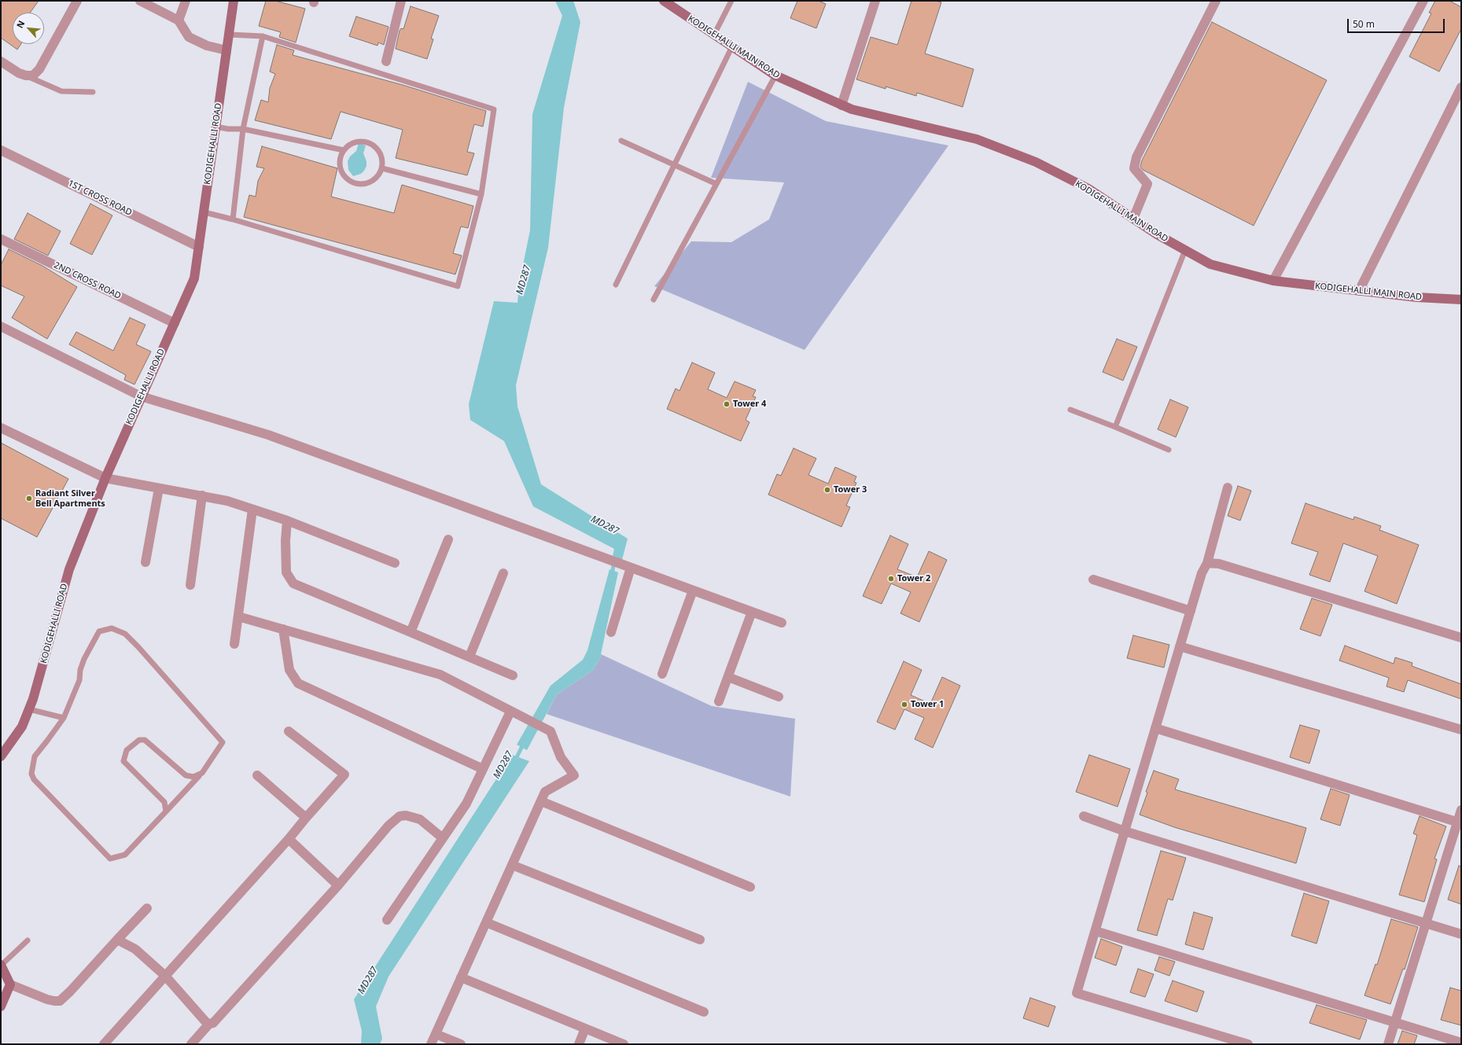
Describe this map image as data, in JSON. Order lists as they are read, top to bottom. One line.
{"streets":{"street":["KODIGEHALLI MAIN ROAD","KODIGEHALLI ROAD","1ST CROSS ROAD","2ND CROSS ROAD"]},"crossings":[["KODIGEHALLI ROAD","1ST CROSS ROAD"],["KODIGEHALLI ROAD","2ND CROSS ROAD"]],"water":["MD287"],"places":["Tower 4","Tower 3","Radiant Silver Bell Apartments","Tower 2","Tower 1"],"scale_bar":"50 m","north":"top left"}
